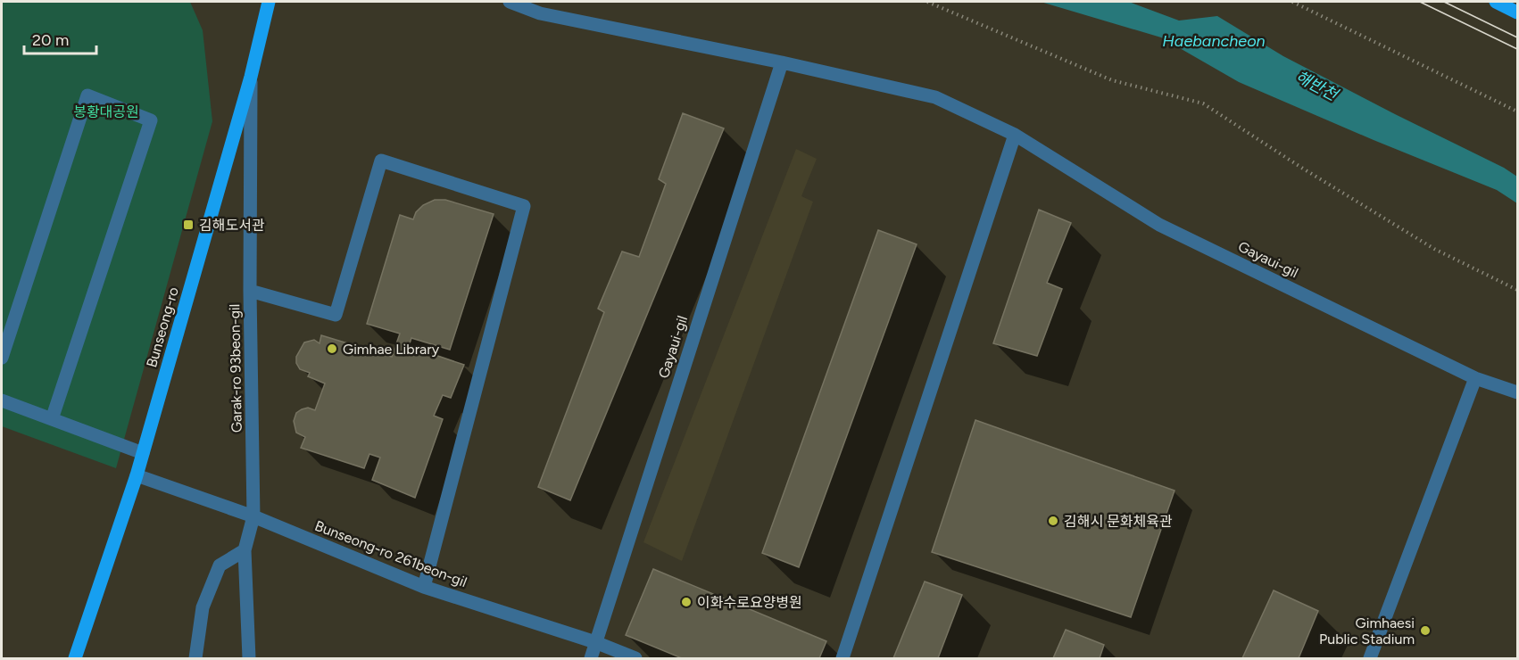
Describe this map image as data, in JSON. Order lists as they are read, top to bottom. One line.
{"streets":{"main road":["Bunseong-ro"],"street":["Gayaui-gil","Garak-ro 93beon-gil","Bunseong-ro 261beon-gil"]},"crossings":[["Gayaui-gil","Bunseong-ro 261beon-gil"],["Bunseong-ro","Garak-ro 93beon-gil"],["Bunseong-ro","Bunseong-ro 261beon-gil"],["Garak-ro 93beon-gil","Bunseong-ro 261beon-gil"]],"water":["Haebancheon","해반천"],"parks":["봉황대공원"],"places":{"transit":["김해도서관"],"other":["Gimhae Library","김해시 문화체육관","이화수로요양병원","Gimhaesi Public Stadium"]},"scale_bar":"20 m"}
